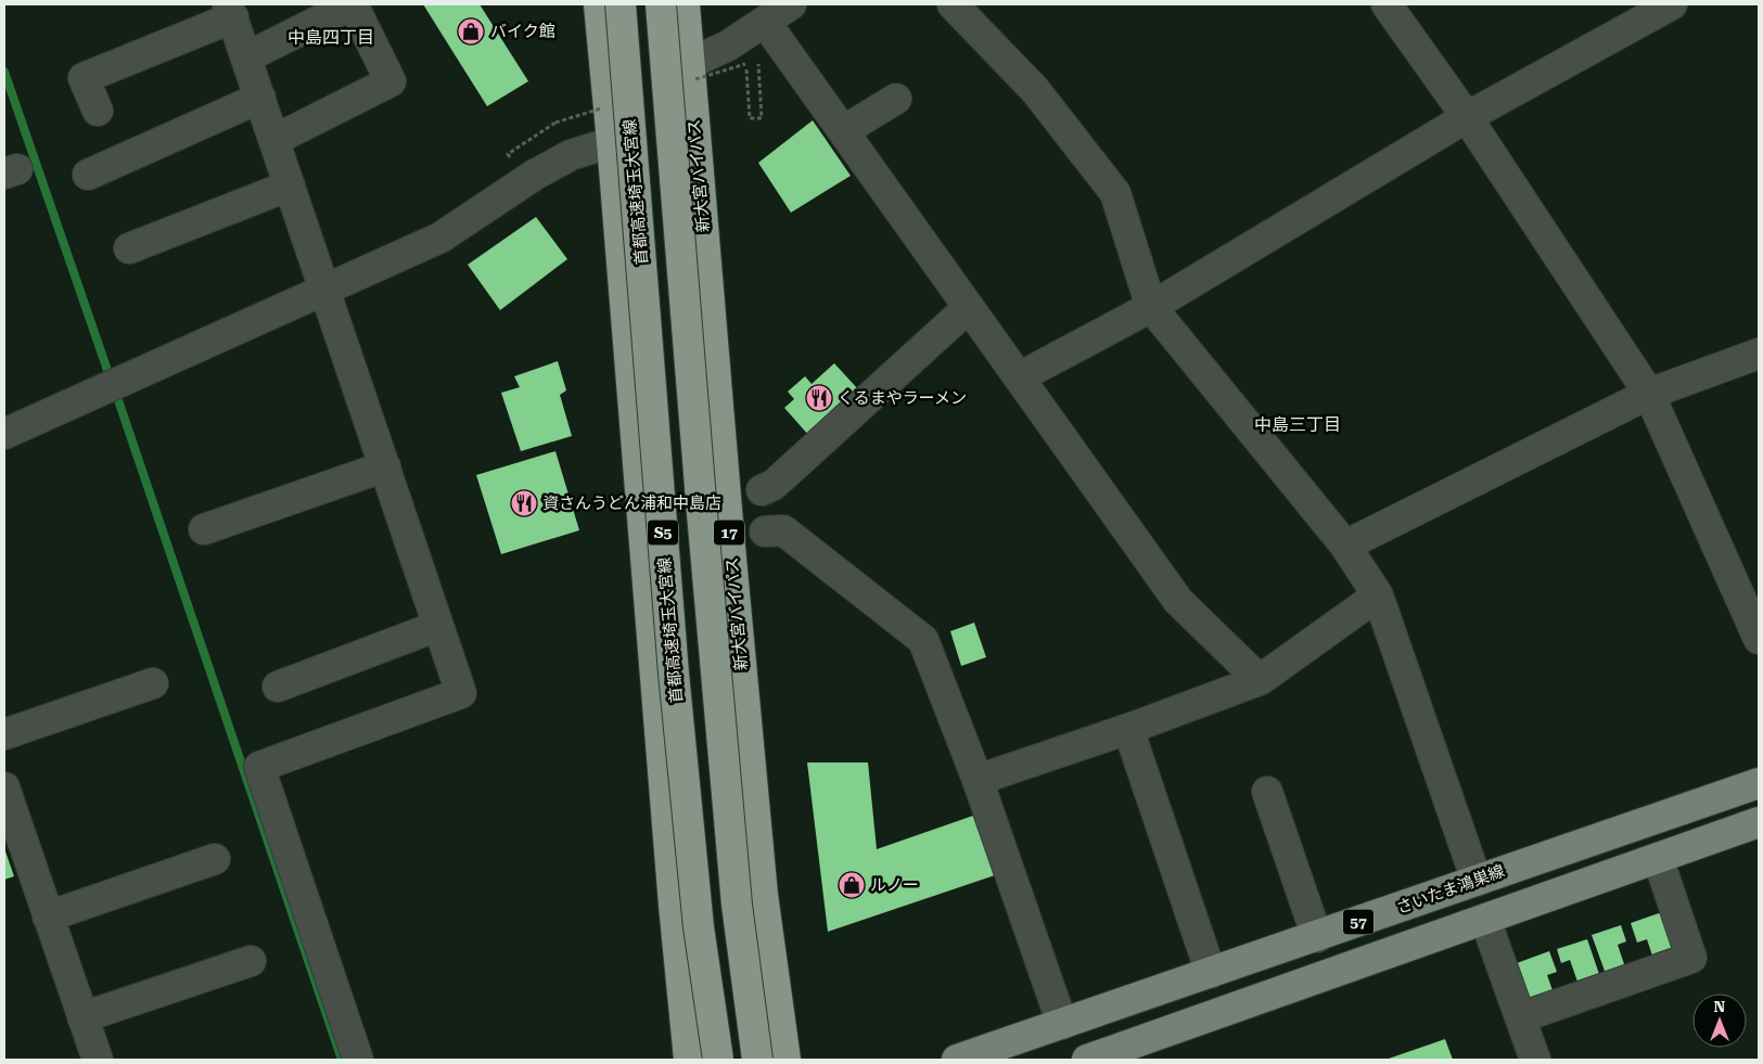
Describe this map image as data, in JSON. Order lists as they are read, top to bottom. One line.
{"streets":{"highway":["新大宮バイパス","首都高速埼玉大宮線","S5","17"],"main road":["さいたま鴻巣線","57"]},"districts":["中島四丁目","中島三丁目"],"places":{"shop":["バイク館","ルノー"],"restaurant":["くるまやラーメン","資さんうどん浦和中島店"]},"north":"top"}
